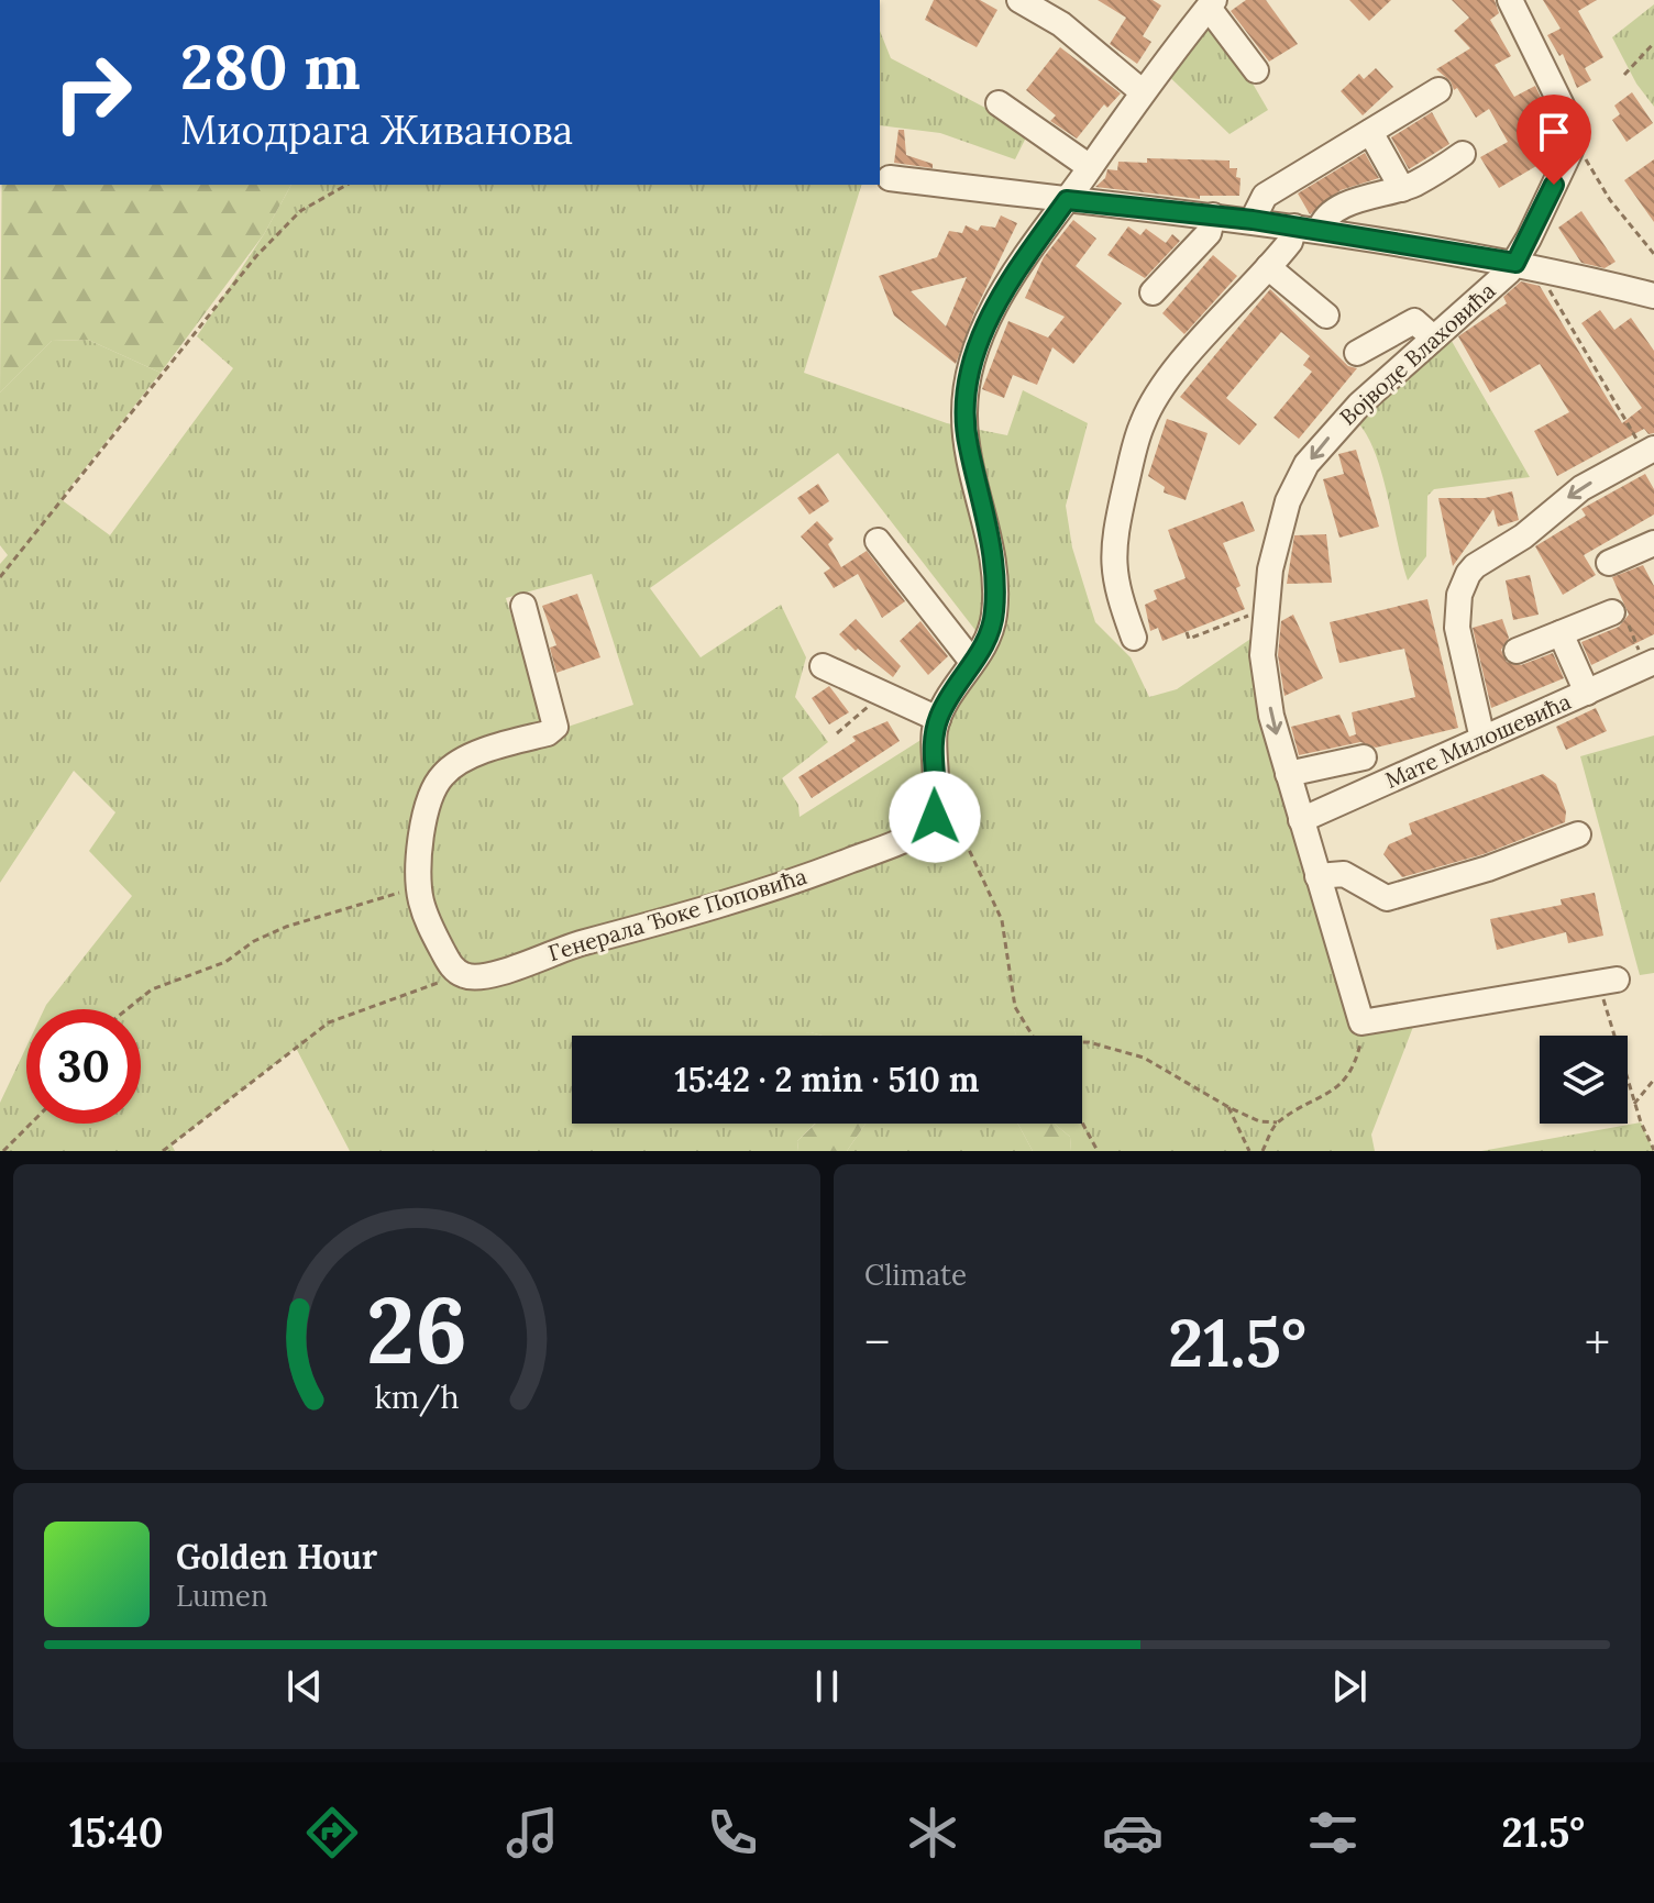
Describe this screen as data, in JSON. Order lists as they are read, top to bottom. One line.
{"streets":{"street":["Војводе Влаховића","Мате Милошевића","Генерала Ђоке Поповића"]},"crossings":[["Војводе Влаховића","Мате Милошевића"]],"page":{"turn":["280 m","Миодрага Живанова"],"limit":"30","trip":"15:42 · 2 min · 510 m","tile":"Climate","heat":["−","21.5°","+"],"song":["Golden Hour","Lumen"],"tabs":["15:40","21.5°"],"gauge":["26","km/h"]}}
